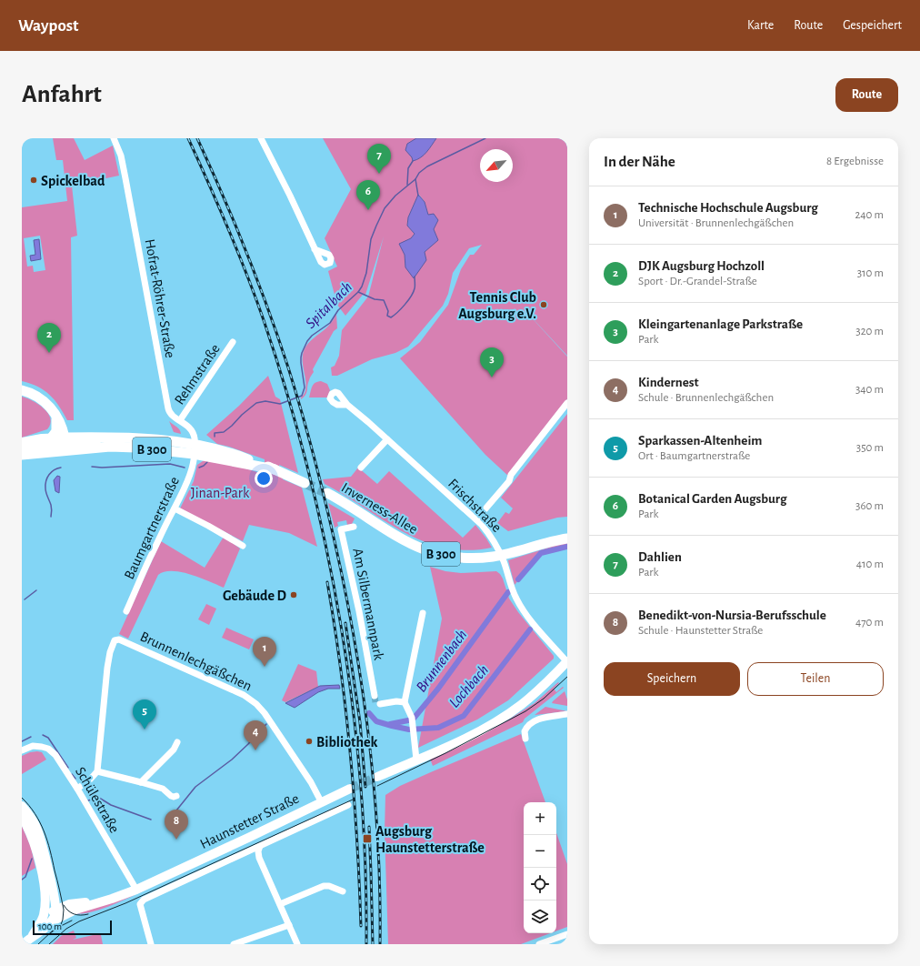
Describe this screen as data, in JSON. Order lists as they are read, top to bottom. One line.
{"streets":{"main road":["B 300","Inverness-Allee","Haunstetter Straße"],"street":["Hofrat-Röhrer-Straße","Rehmstraße","Frischstraße","Baumgartnerstraße","Am Silbermannpark","Brunnenlechgäßchen","Schülestraße"]},"crossings":[["Hofrat-Röhrer-Straße","Rehmstraße"],["Hofrat-Röhrer-Straße","B 300"],["Hofrat-Röhrer-Straße","Baumgartnerstraße"],["B 300","Baumgartnerstraße"],["Brunnenlechgäßchen","Haunstetter Straße"],["Schülestraße","Haunstetter Straße"]],"water":["Spitalbach","Brunnenbach","Lochbach"],"parks":["Jinan-Park"],"places":{"other":["Spickelbad","Tennis Club Augsburg e.V.","Gebäude D","Bibliothek"],"transit":["Augsburg Haunstetterstraße"]},"scale_bar":"100 m","north":"bottom left","page":{"header":"Waypost","nav":["Karte","Route","Gespeichert"],"buttons":["Route",["Speichern","Teilen"]],"title":"Anfahrt","heading":["In der Nähe","8 Ergebnisse"],"pins":["7","6","2","3","1","5","4","8"],"list":[{"mark":"1","name":"Technische Hochschule Augsburg","note":"Universität · Brunnenlechgäßchen","value":"240 m"},{"mark":"2","name":"DJK Augsburg Hochzoll","note":"Sport · Dr.-Grandel-Straße","value":"310 m"},{"mark":"3","name":"Kleingartenanlage Parkstraße","note":"Park","value":"320 m"},{"mark":"4","name":"Kindernest","note":"Schule · Brunnenlechgäßchen","value":"340 m"},{"mark":"5","name":"Sparkassen-Altenheim","note":"Ort · Baumgartnerstraße","value":"350 m"},{"mark":"6","name":"Botanical Garden Augsburg","note":"Park","value":"360 m"},{"mark":"7","name":"Dahlien","note":"Park","value":"410 m"},{"mark":"8","name":"Benedikt-von-Nursia-Berufsschule","note":"Schule · Haunstetter Straße","value":"470 m"}],"map_buttons":["+","−"],"scale":"100 m"}}
